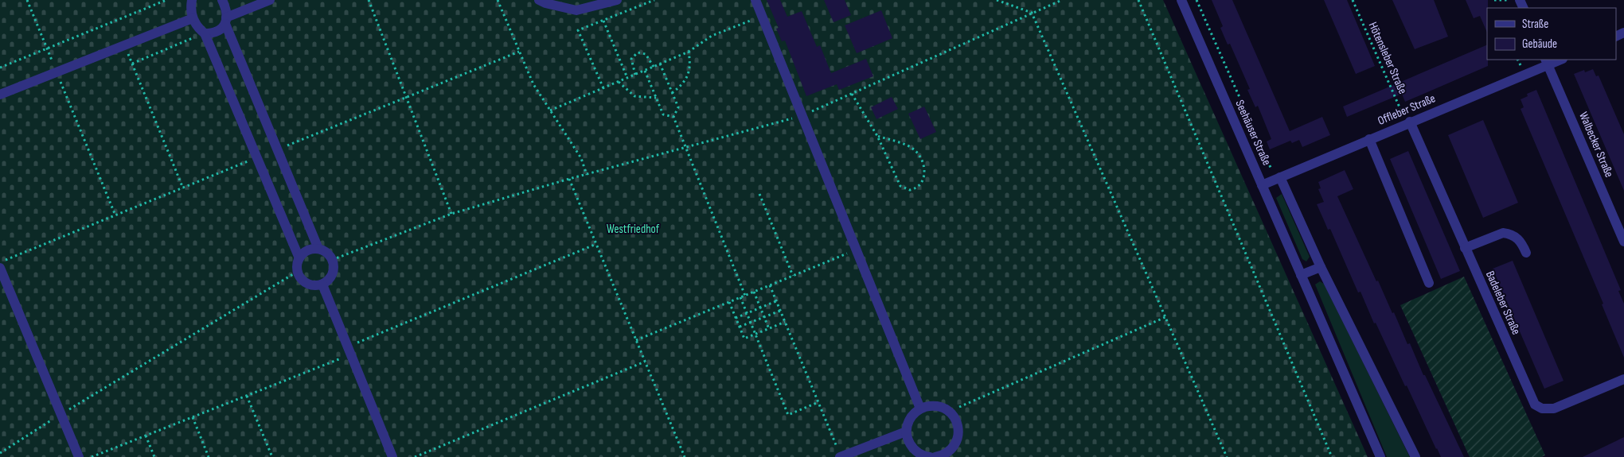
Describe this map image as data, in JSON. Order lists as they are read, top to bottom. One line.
{"streets":{"street":["Offleber Straße","Seehäuser Straße","Walbecker Straße","Badeleber Straße"],"path":["Hötensleber Straße"]},"crossings":[["Hötensleber Straße","Offleber Straße"],["Hötensleber Straße","Badeleber Straße"],["Offleber Straße","Seehäuser Straße"],["Offleber Straße","Walbecker Straße"],["Offleber Straße","Badeleber Straße"]],"parks":["Westfriedhof"],"legend":["Straße","Gebäude"]}
